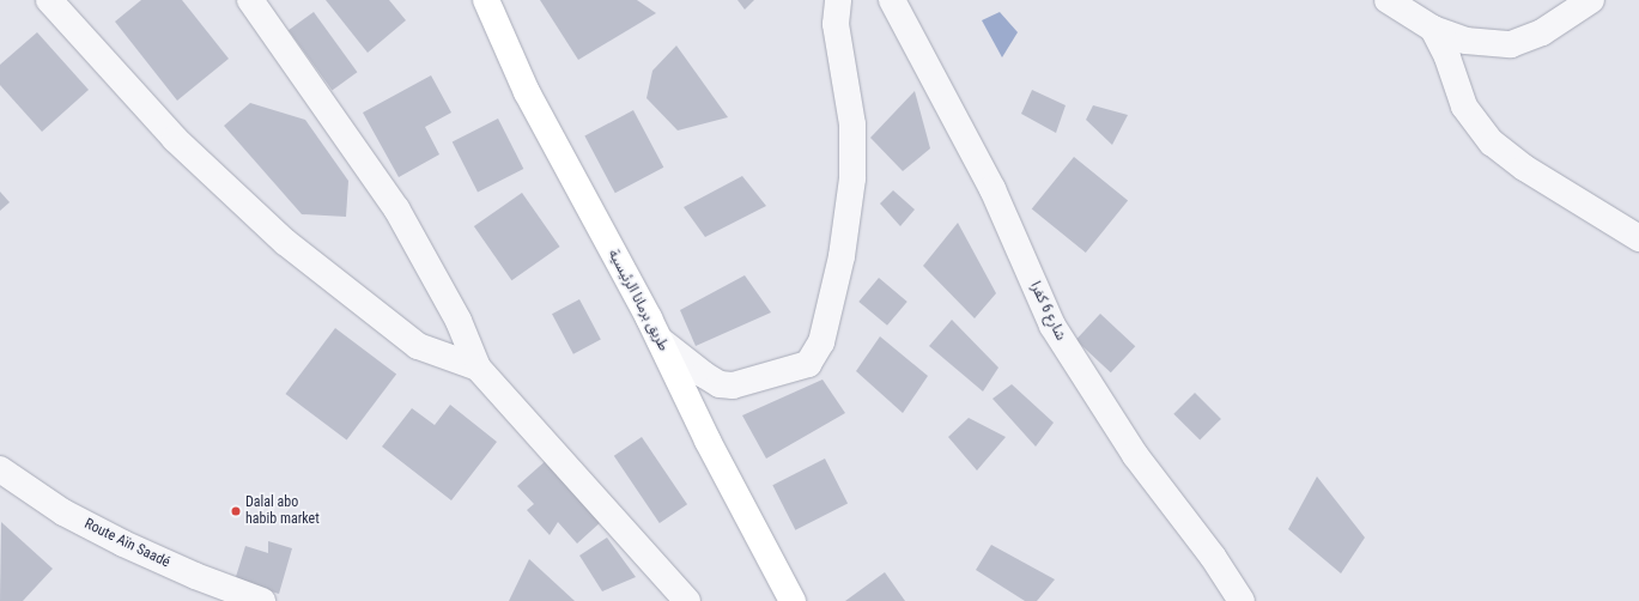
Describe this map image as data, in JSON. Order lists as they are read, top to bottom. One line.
{"streets":{"main road":["طريق برمانا الرئيسية"],"street":["شارع 6 كفرا","Route Aïn Saadé"]},"places":["Dalal abo habib market"]}
